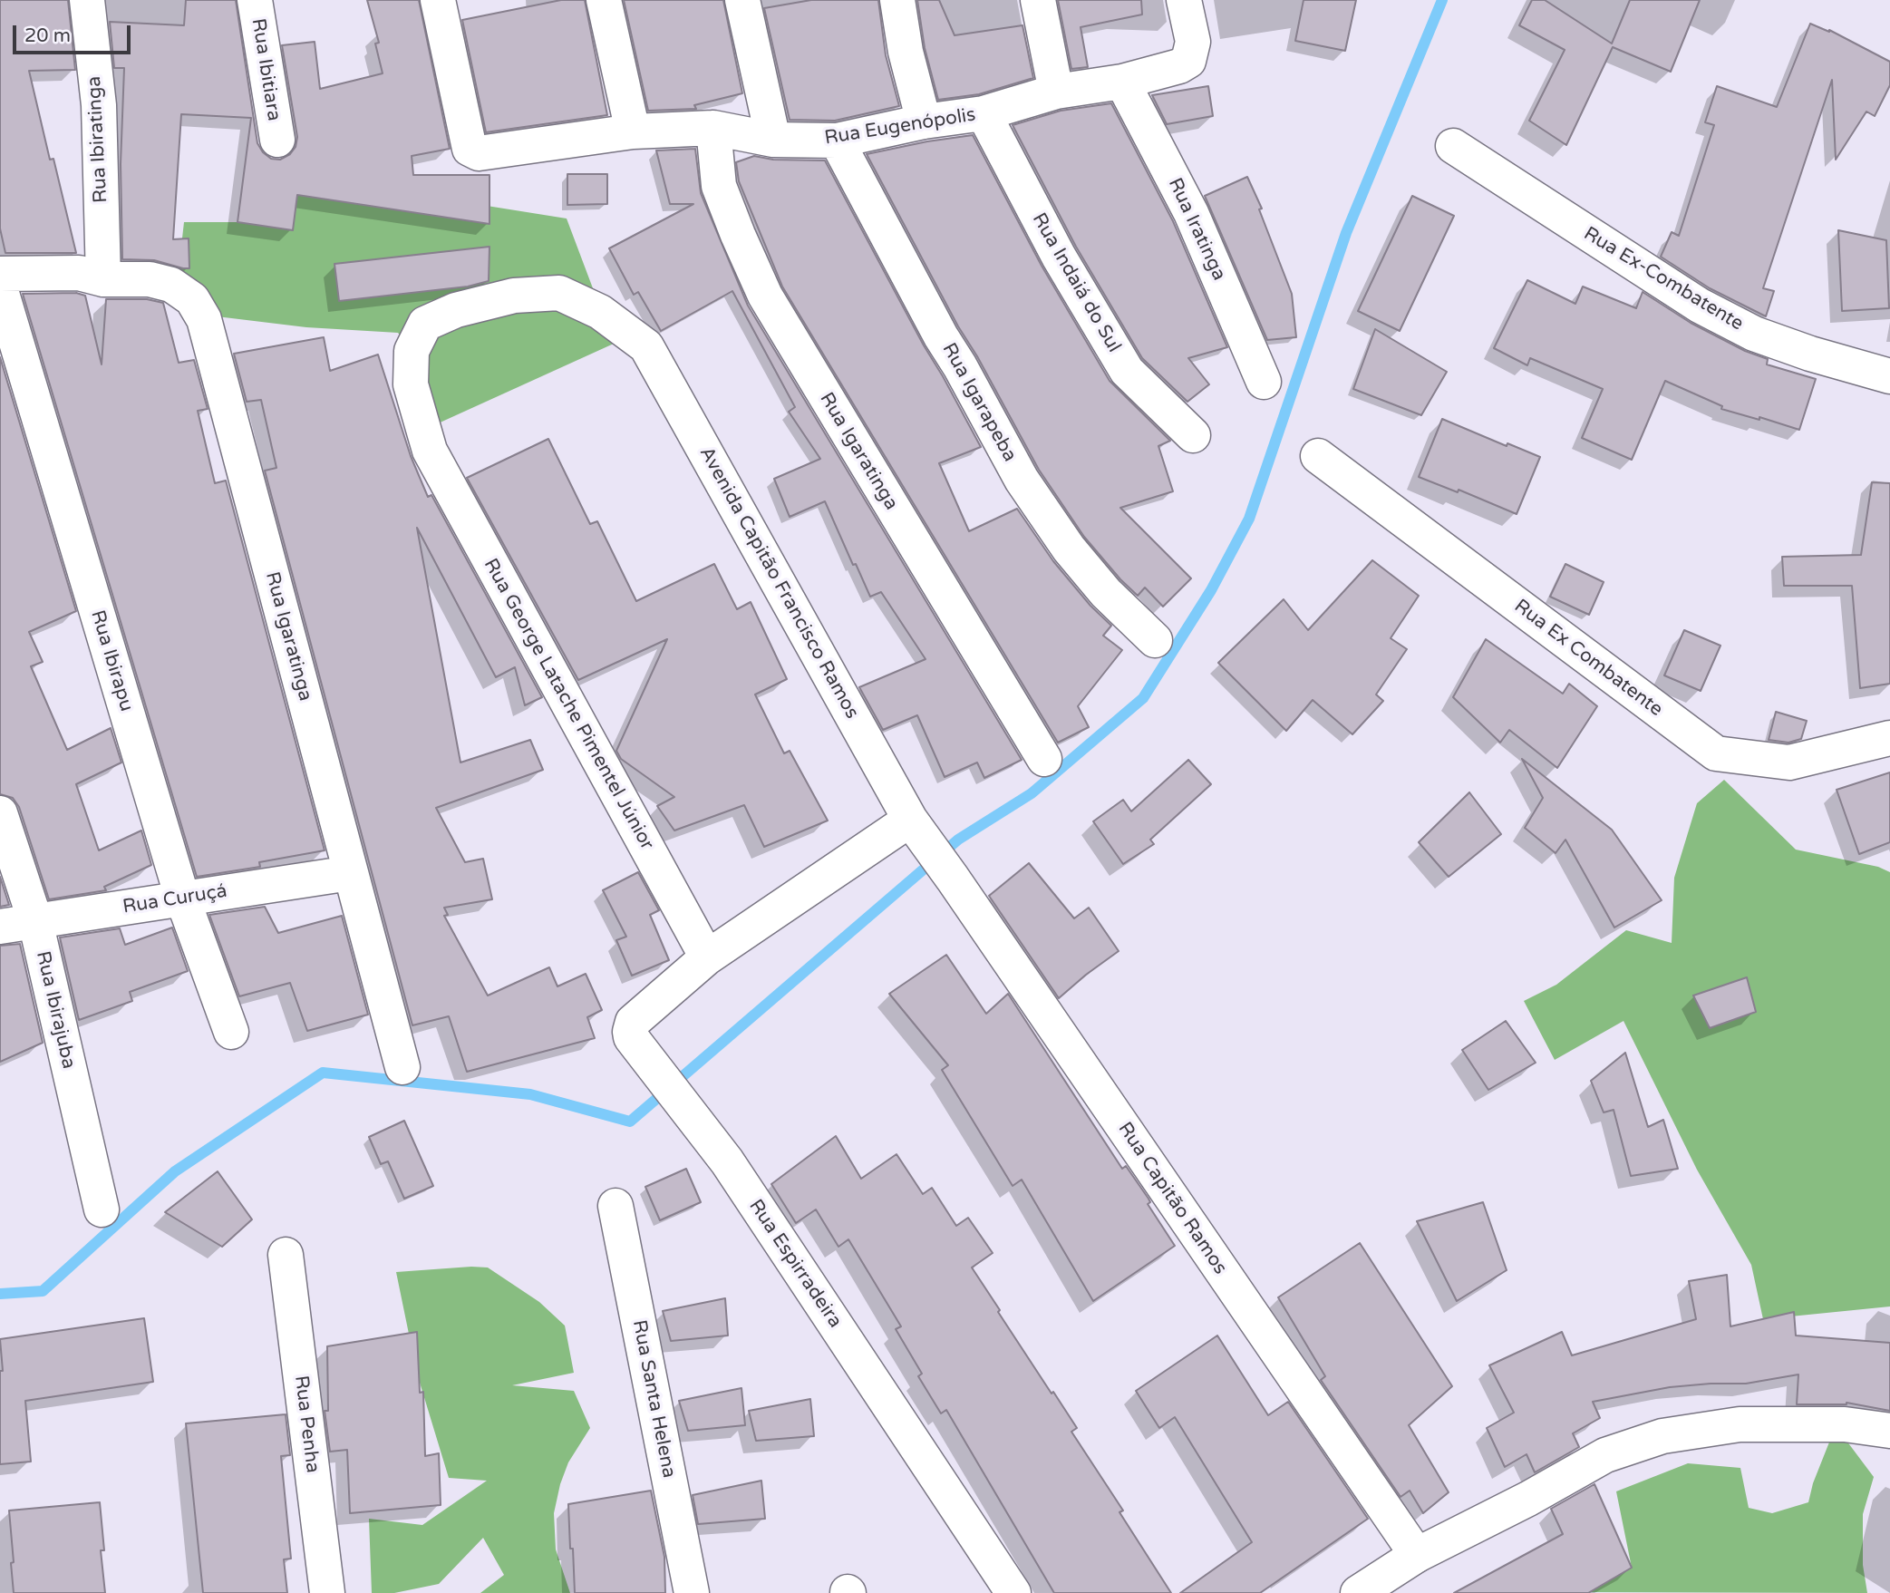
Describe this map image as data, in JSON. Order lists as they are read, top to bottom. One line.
{"streets":{"street":["Rua Ibitiara","Rua Eugenópolis","Rua Ibiratinga","Rua Iratinga","Rua Ex-Combatente","Rua Indaiá do Sul","Rua Igarapeba","Rua Igaratinga","Avenida Capitão Francisco Ramos","Rua Ex Combatente","Rua Ibirapu","Rua George Latache Pimentel Júnior","Rua Curuçá","Rua Ibirajuba","Rua Capitão Ramos","Rua Espirradeira","Rua Santa Helena","Rua Penha"]},"crossings":[["Rua Eugenópolis","Rua Iratinga"],["Rua Eugenópolis","Rua Indaiá do Sul"],["Rua Eugenópolis","Rua Igarapeba"],["Rua Eugenópolis","Rua Igaratinga"],["Rua Ibiratinga","Rua Igaratinga"],["Rua Igaratinga","Rua Curuçá"],["Avenida Capitão Francisco Ramos","Rua George Latache Pimentel Júnior"],["Avenida Capitão Francisco Ramos","Rua Capitão Ramos"],["Rua Ibirapu","Rua Curuçá"],["Rua George Latache Pimentel Júnior","Rua Espirradeira"],["Rua Curuçá","Rua Ibirajuba"]],"scale_bar":"20 m"}
